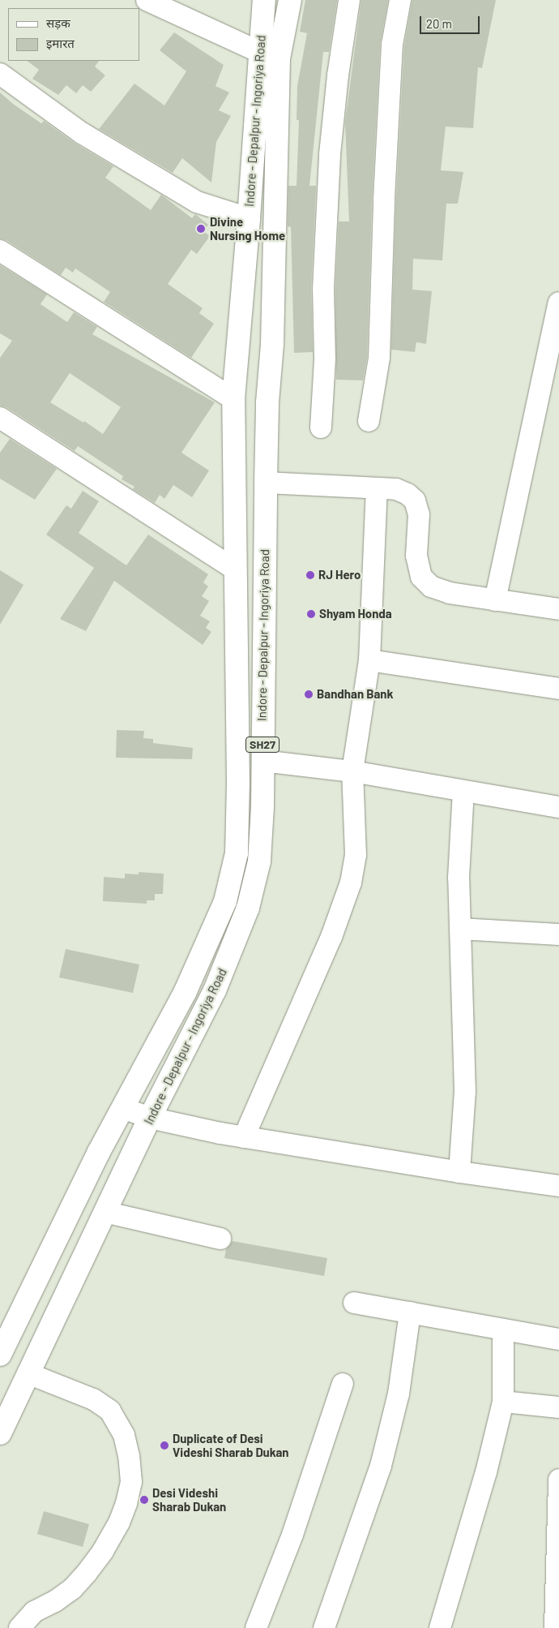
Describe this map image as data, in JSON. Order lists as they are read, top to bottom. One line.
{"streets":{"main road":["Indore - Depalpur - Ingoriya Road","SH27"]},"places":["Divine Nursing Home","RJ Hero","Shyam Honda","Bandhan Bank","Duplicate of Desi Videshi Sharab Dukan","Desi Videshi Sharab Dukan"],"legend":["सड़क","इमारत"],"scale_bar":"20 m"}
